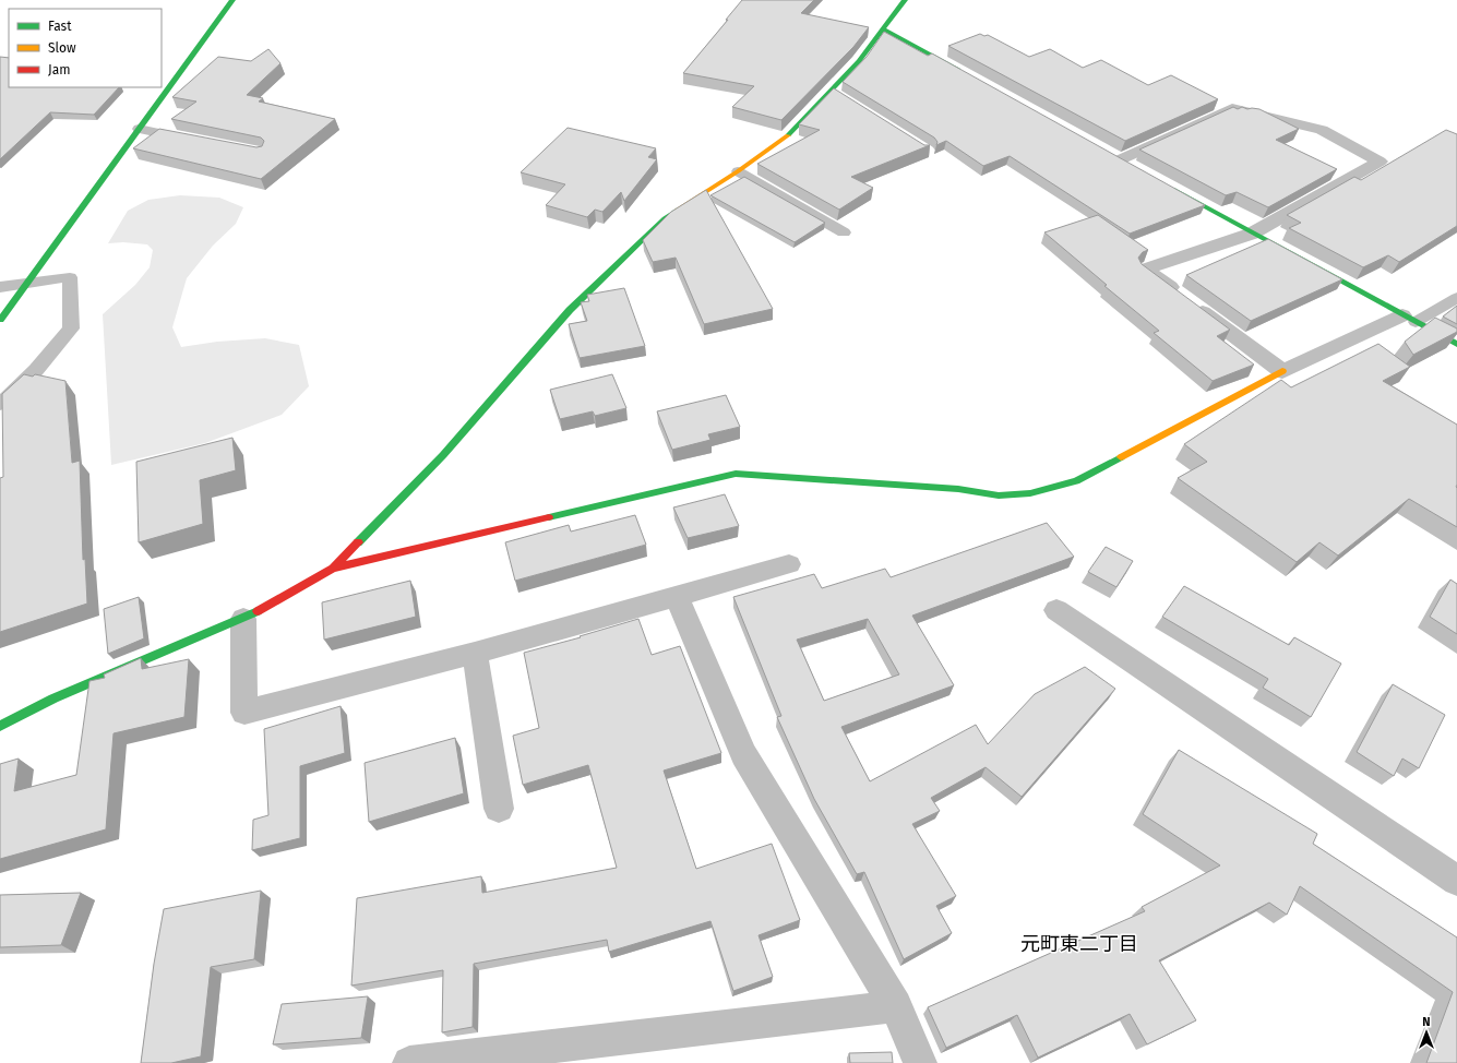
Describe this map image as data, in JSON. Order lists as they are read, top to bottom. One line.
{"districts":["元町東二丁目"],"legend":["Fast","Slow","Jam"],"north":"top"}
